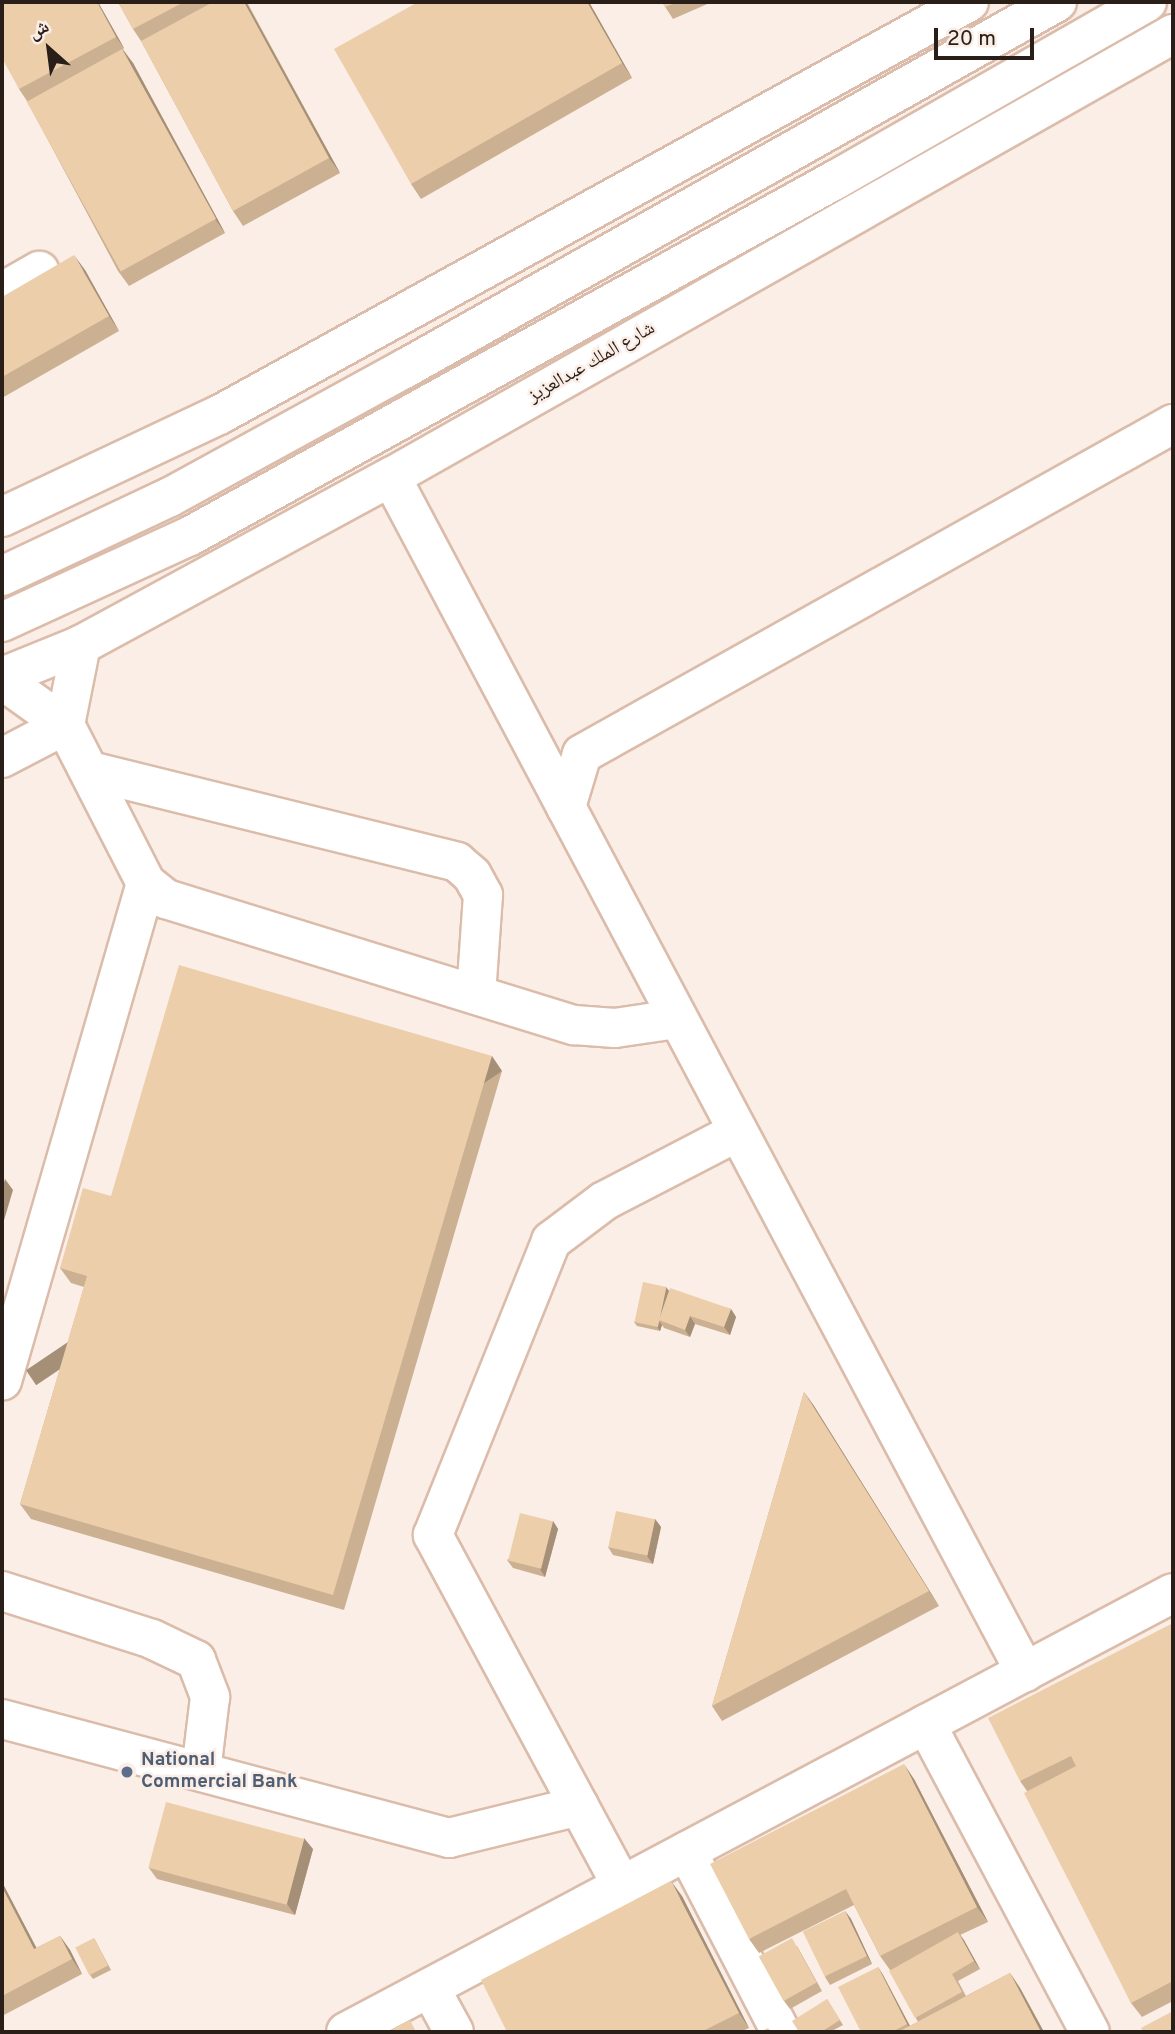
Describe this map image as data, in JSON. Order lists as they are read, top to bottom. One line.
{"streets":{"street":["شارع الملك عبدالعزيز"]},"places":["National Commercial Bank"],"scale_bar":"20 m","north":"top left"}
